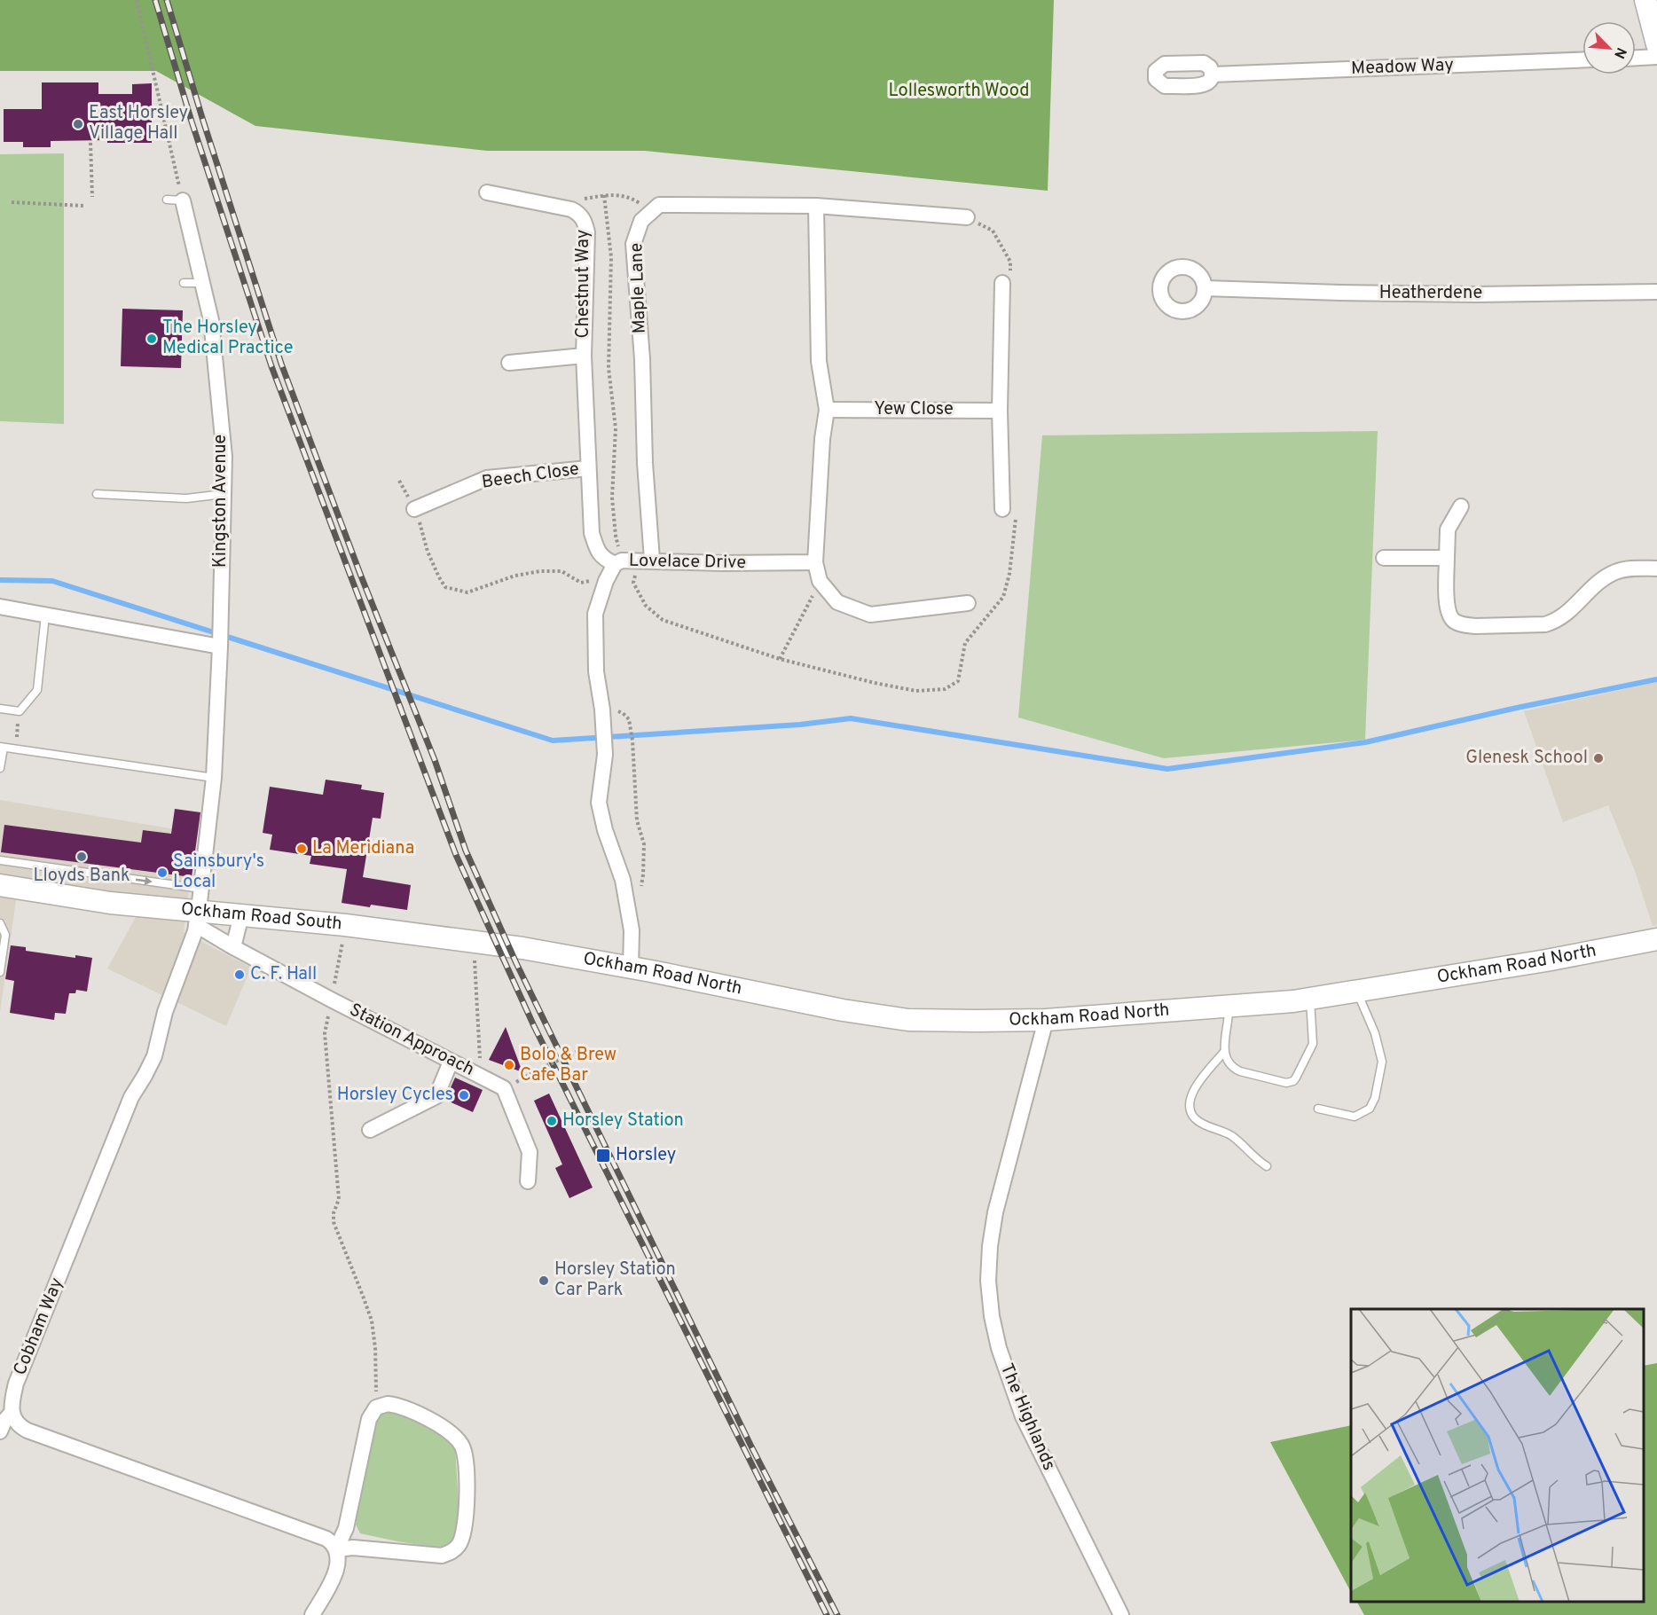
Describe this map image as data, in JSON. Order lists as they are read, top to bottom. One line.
{"streets":{"main road":["Ockham Road South","Ockham Road North"],"street":["Meadow Way","Chestnut Way","Maple Lane","Heatherdene","Yew Close","Beech Close","Kingston Avenue","Lovelace Drive","Station Approach","Cobham Way","The Highlands"]},"crossings":[["Chestnut Way","Beech Close"],["Chestnut Way","Lovelace Drive"],["Maple Lane","Lovelace Drive"],["Kingston Avenue","Ockham Road South"],["Kingston Avenue","Station Approach"],["Kingston Avenue","Cobham Way"],["Lovelace Drive","Ockham Road North"],["Ockham Road South","Ockham Road North"],["Ockham Road South","Station Approach"],["Ockham Road South","Cobham Way"],["Ockham Road North","The Highlands"],["Station Approach","Cobham Way"]],"parks":["Lollesworth Wood"],"places":{"other":["East Horsley Village Hall","The Horsley Medical Practice","Glenesk School","La Meridiana","Lloyds Bank","Sainsbury's Local","C. F. Hall","Bolo & Brew Cafe Bar","Horsley Cycles","Horsley Station","Horsley Station Car Park"],"transit":["Horsley"]},"north":"bottom right"}
